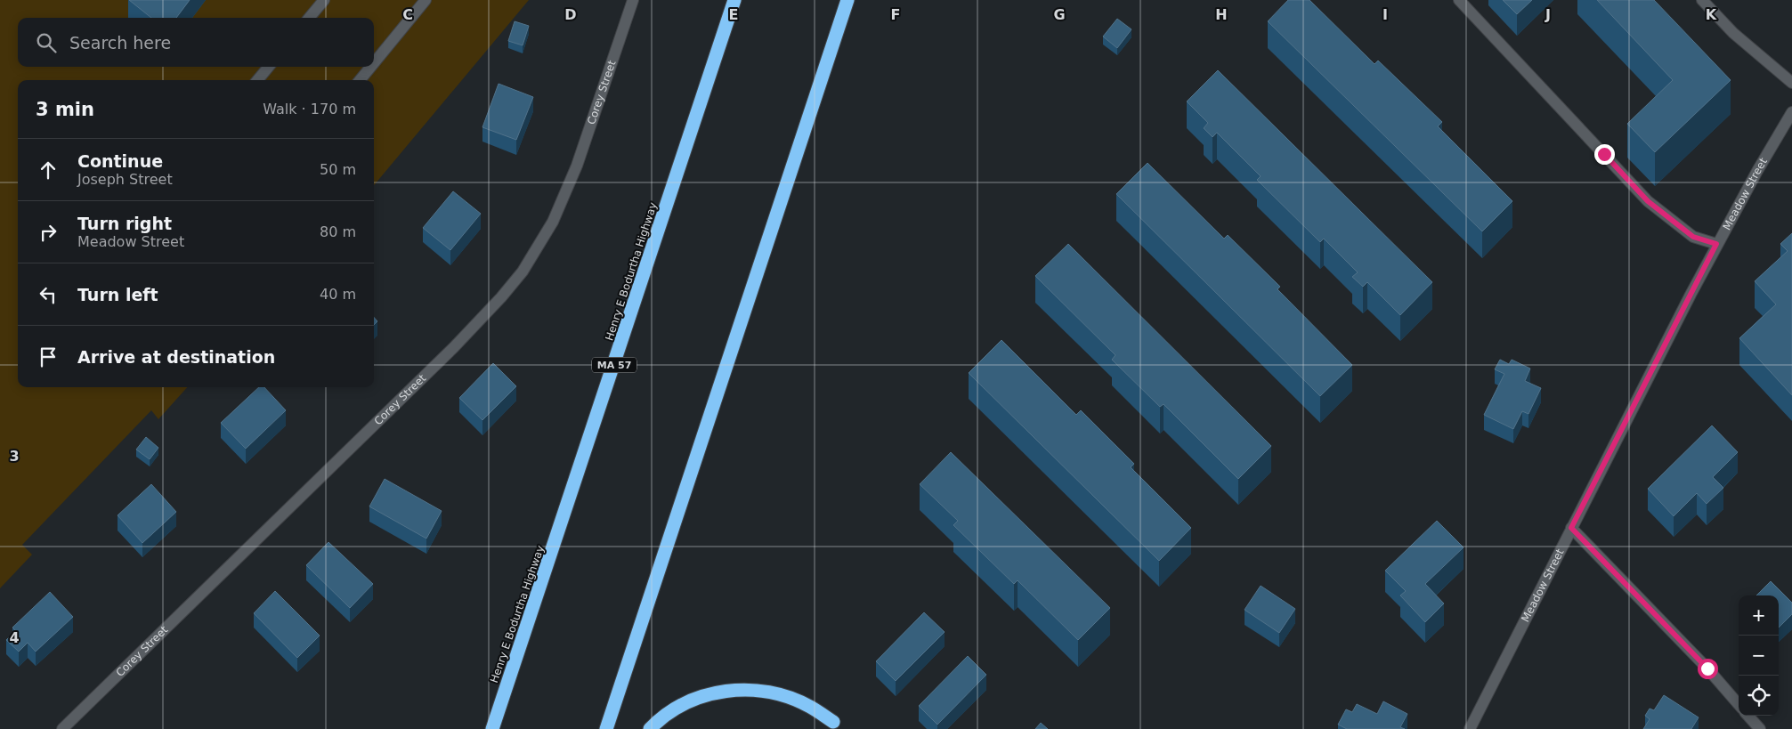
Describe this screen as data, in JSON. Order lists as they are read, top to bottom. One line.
{"streets":{"highway":["Henry E Bodurtha Highway","MA 57"],"street":["Corey Street","Meadow Street"]},"page":{"search":"Search here","heading":["3 min","Walk · 170 m"],"list":[["Continue","Joseph Street","50 m"],["Turn right","Meadow Street","80 m"],["Turn left","40 m"],"Arrive at destination"],"map_buttons":["+","−"]},"grid":{"columns":["C","D","E","F","G","H","I","J","K"],"rows":["3","4"]}}
